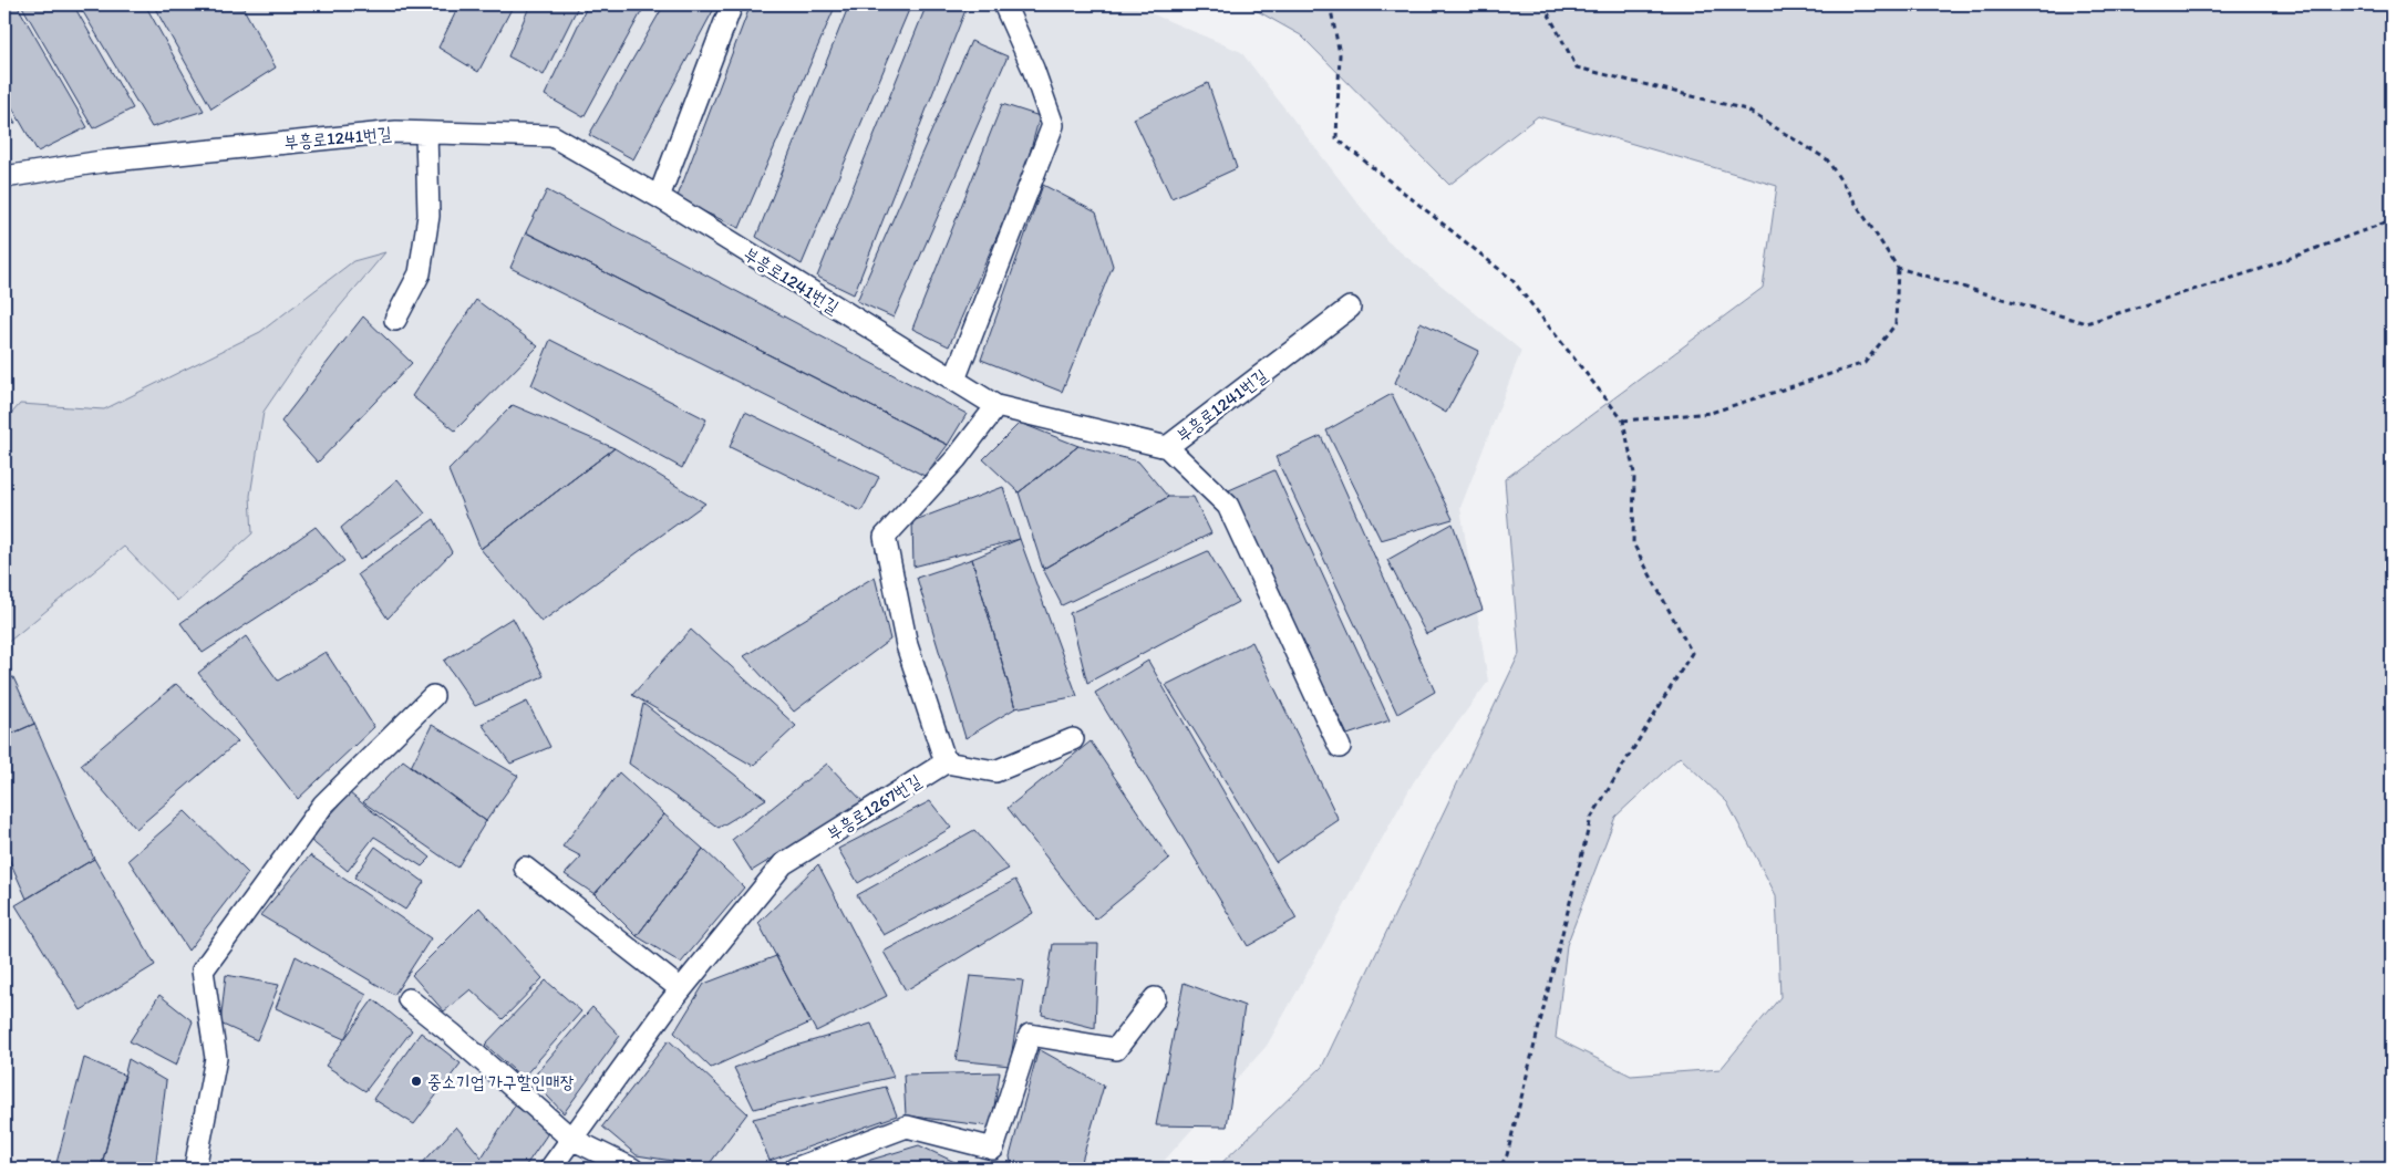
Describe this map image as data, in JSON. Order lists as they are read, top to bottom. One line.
{"streets":{"lane":["부흥로1241번길","부흥로1267번길"]},"places":["중소기업 가구할인매장"]}
